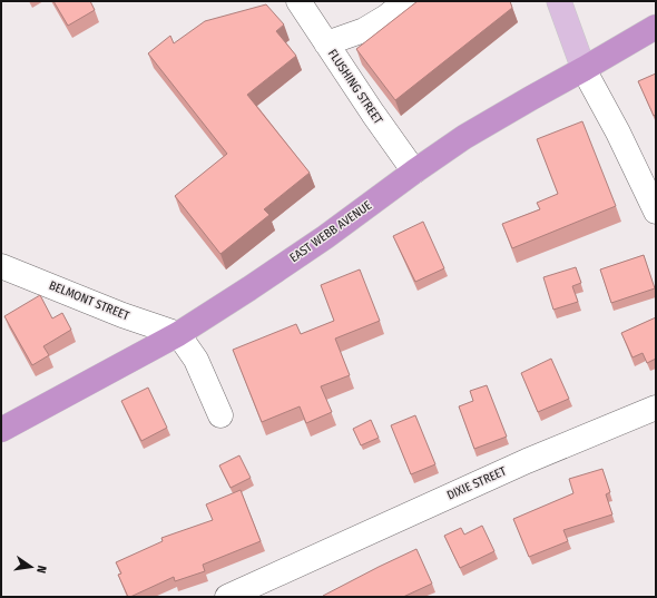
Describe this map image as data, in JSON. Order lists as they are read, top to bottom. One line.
{"streets":{"highway":["EAST WEBB AVENUE"],"street":["FLUSHING STREET","BELMONT STREET","DIXIE STREET"]},"crossings":[["FLUSHING STREET","EAST WEBB AVENUE"],["EAST WEBB AVENUE","BELMONT STREET"]],"north":"right"}
